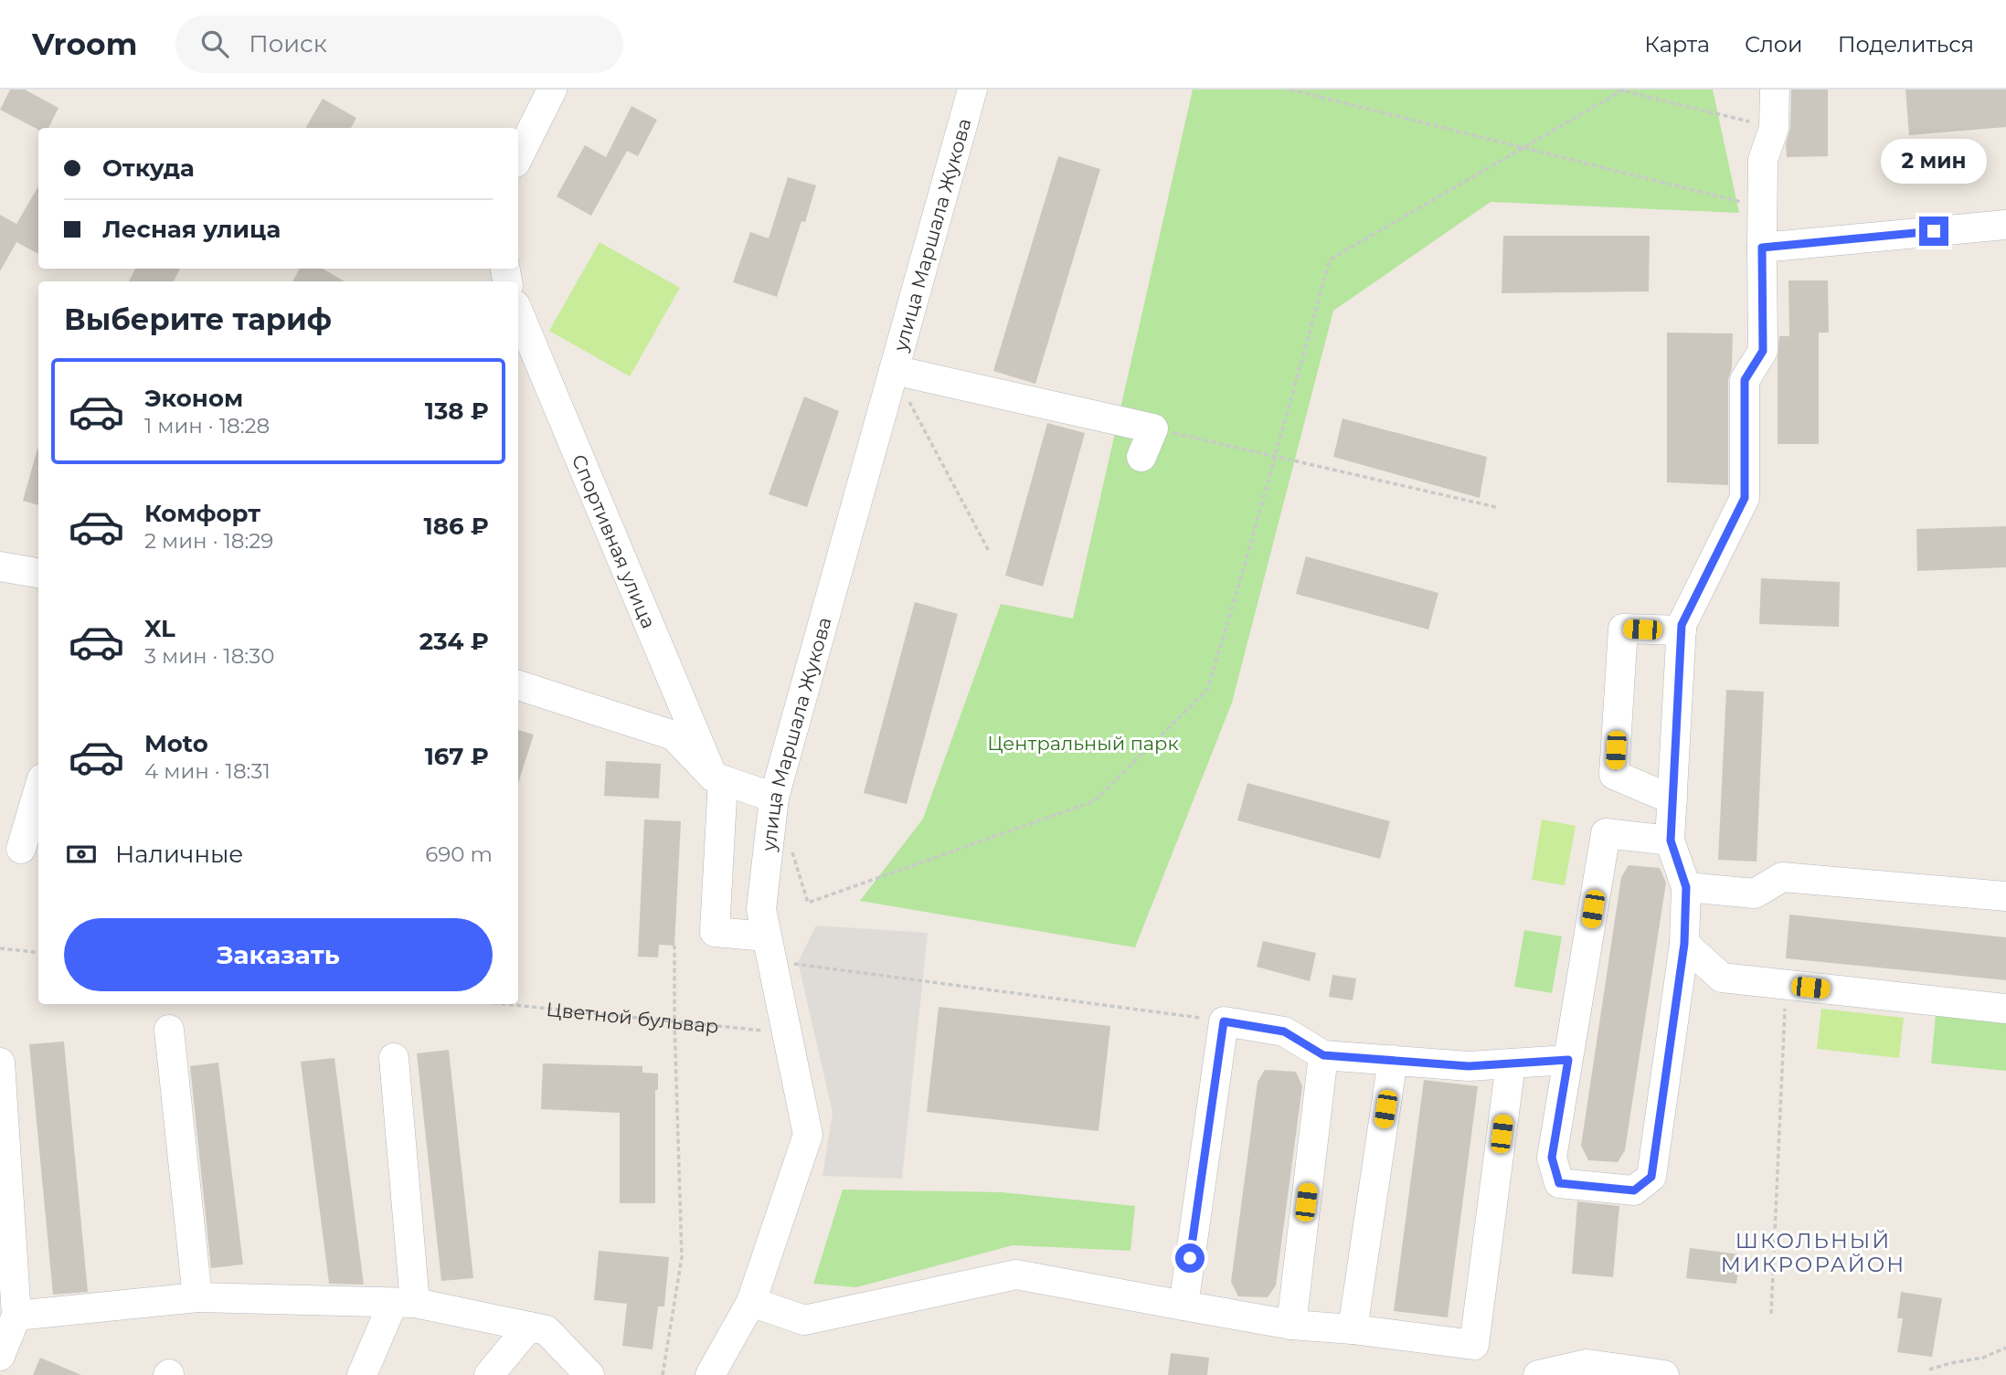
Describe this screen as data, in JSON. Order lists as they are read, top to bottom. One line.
{"streets":{"street":["улица Маршала Жукова","Спортивная улица"],"path":["Цветной бульвар"]},"crossings":[["улица Маршала Жукова","Цветной бульвар"]],"districts":["ШКОЛЬНЫЙ МИКРОРАЙОН"],"parks":["Центральный парк"],"page":{"header":"Vroom","search":"Поиск","nav":["Карта","Слои","Поделиться"],"banner":["Откуда","Лесная улица"],"bubble":"2 мин","heading":"Выберите тариф","list":[{"name":"Эконом","note":"1 мин · 18:28","value":"138 ₽"},{"name":"Комфорт","note":"2 мин · 18:29","value":"186 ₽"},{"name":"XL","note":"3 мин · 18:30","value":"234 ₽"},{"name":"Moto","note":"4 мин · 18:31","value":"167 ₽"}],"pay":["Наличные","690 m"],"buttons":"Заказать"}}
